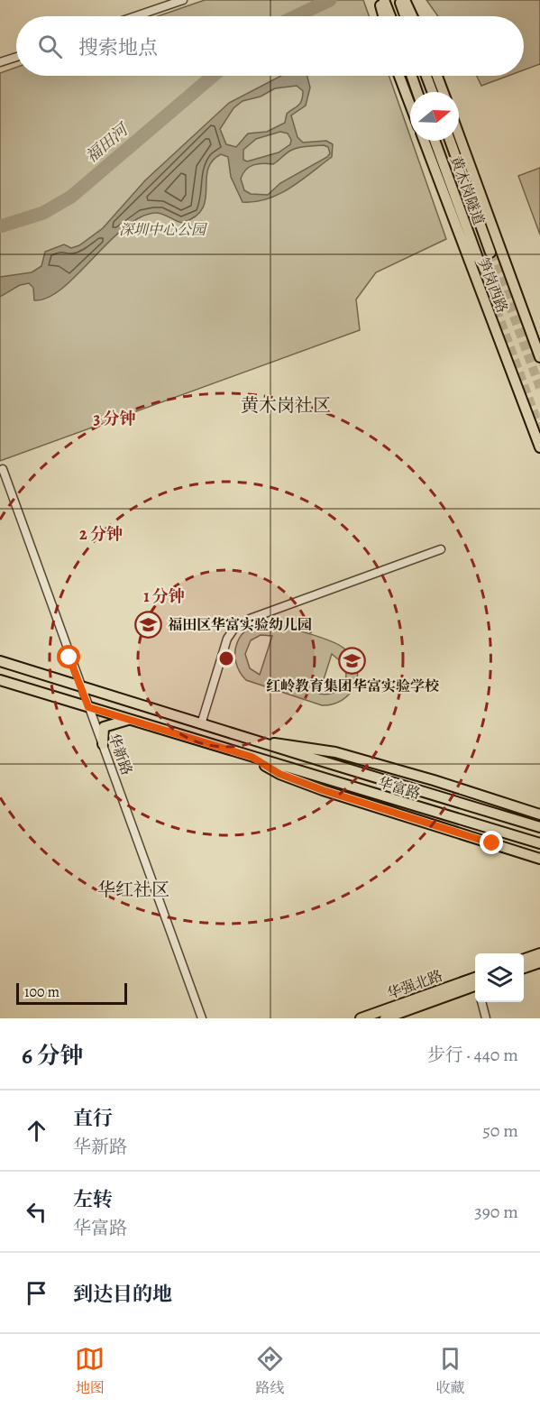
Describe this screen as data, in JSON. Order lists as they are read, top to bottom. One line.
{"streets":{"main road":["黄木岗隧道","笋岗西路","华富路","华强北路"],"street":["华新路"]},"crossings":[["华新路","华富路"]],"districts":["黄木岗社区","华红社区"],"water":["福田河"],"parks":["深圳中心公园"],"places":{"school or university":["福田区华富实验幼儿园","红岭教育集团华富实验学校"]},"scale_bar":"100 m","north":"right","page":{"search":"搜索地点","scale":"100 m","heading":["6 分钟","步行 · 440 m"],"list":[["直行","华新路","50 m"],["左转","华富路","390 m"],"到达目的地"],"nav":["地图","路线","收藏"]},"rings":["3 分钟","2 分钟","1 分钟"]}
